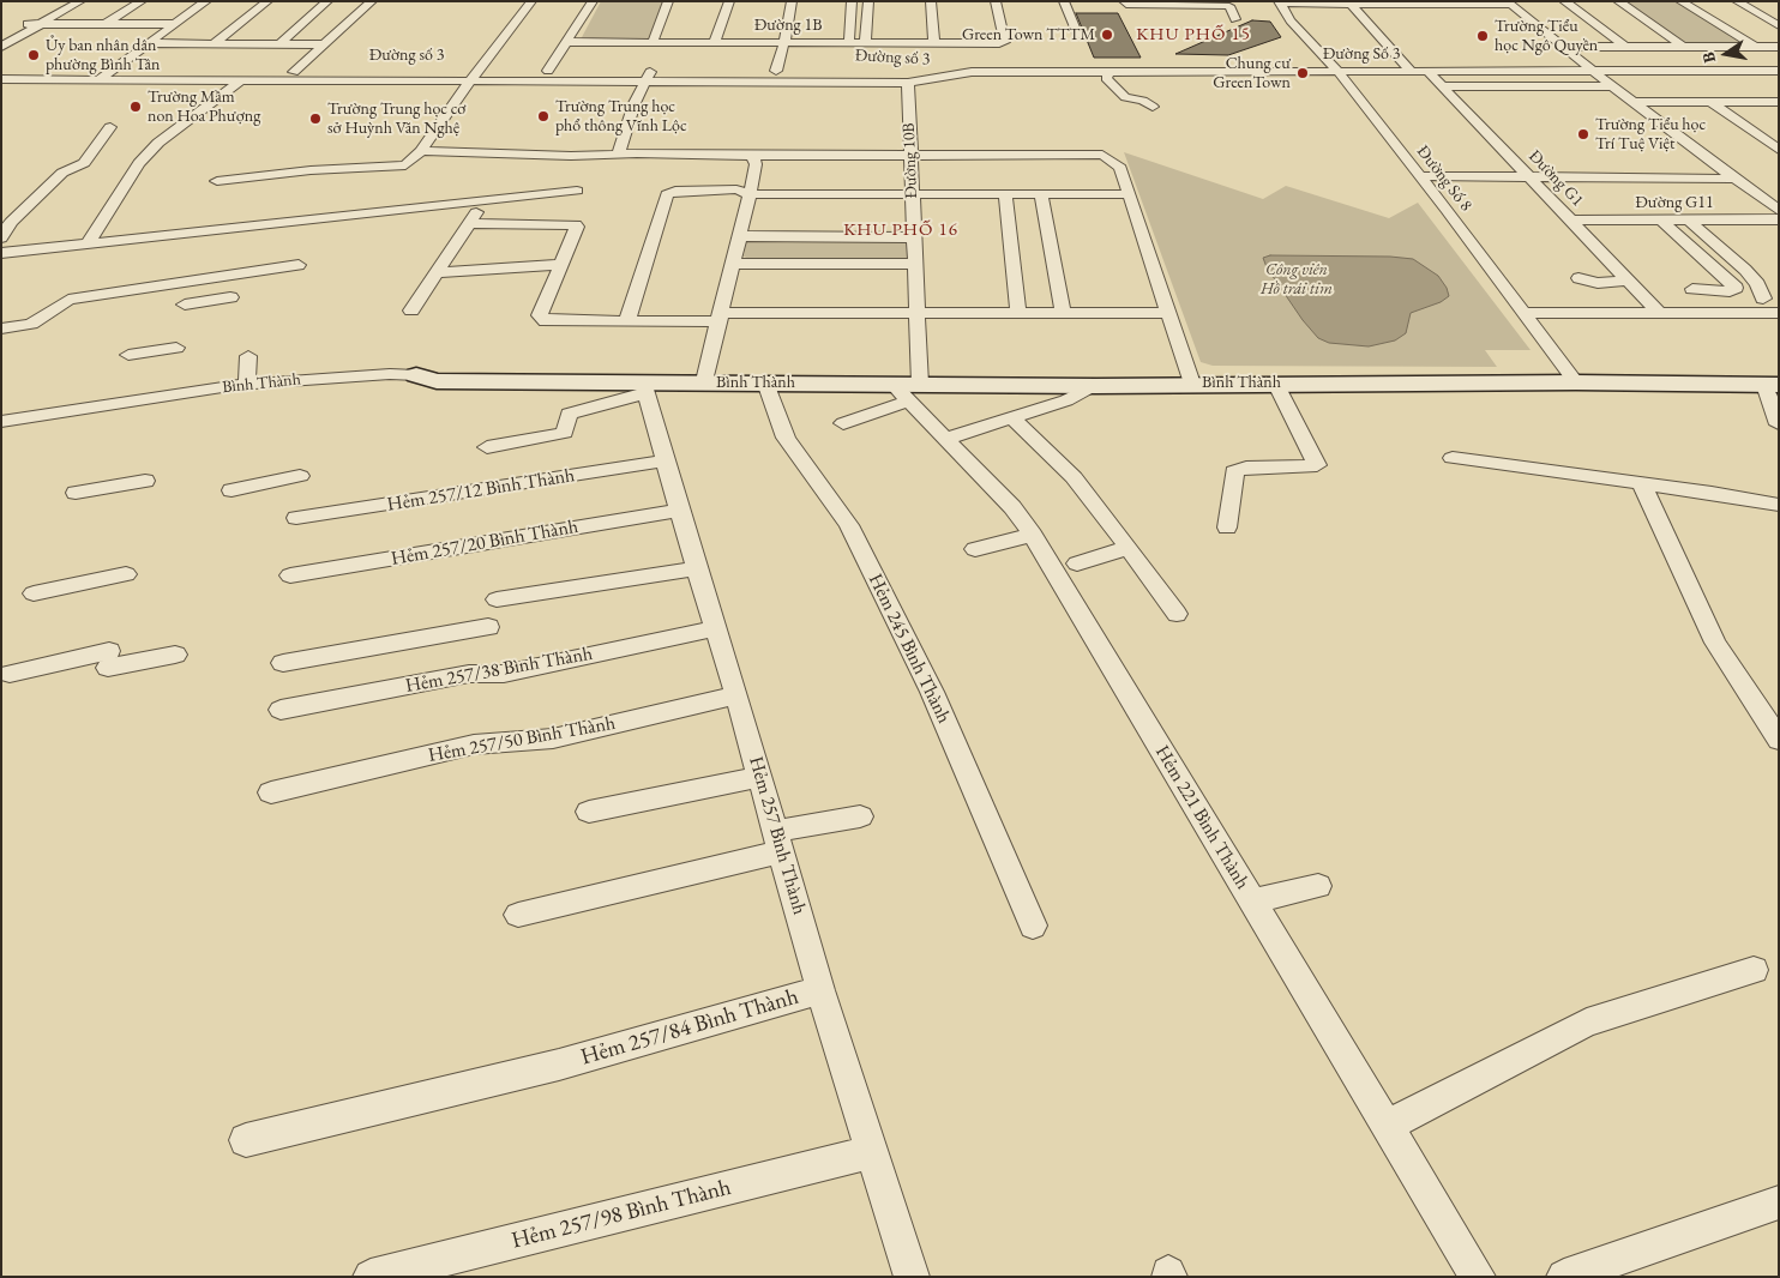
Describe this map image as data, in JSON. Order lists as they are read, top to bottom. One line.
{"streets":{"street":["Đường 1B","Đường Số 3","Đường số 3","Đường 10B","Đường Số 8","Đường G1","Đường G11","Bình Thành","Hẻm 257/12 Bình Thành","Hẻm 257/20 Bình Thành","Hẻm 245 Bình Thành","Hẻm 257/38 Bình Thành","Hẻm 257/50 Bình Thành","Hẻm 221 Bình Thành","Hẻm 257 Bình Thành","Hẻm 257/84 Bình Thành","Hẻm 257/98 Bình Thành"]},"crossings":[["Đường Số 3","Đường số 3"],["Đường Số 3","Đường Số 8"],["Đường Số 3","Đường G1"],["Đường số 3","Đường 10B"],["Đường 10B","Bình Thành"],["Đường 10B","Hẻm 221 Bình Thành"],["Đường Số 8","Bình Thành"],["Đường G1","Đường G11"],["Bình Thành","Hẻm 245 Bình Thành"],["Bình Thành","Hẻm 221 Bình Thành"],["Bình Thành","Hẻm 257 Bình Thành"],["Hẻm 257/12 Bình Thành","Hẻm 257 Bình Thành"],["Hẻm 257/20 Bình Thành","Hẻm 257 Bình Thành"],["Hẻm 257/38 Bình Thành","Hẻm 257 Bình Thành"],["Hẻm 257/50 Bình Thành","Hẻm 257 Bình Thành"],["Hẻm 257 Bình Thành","Hẻm 257/84 Bình Thành"],["Hẻm 257 Bình Thành","Hẻm 257/98 Bình Thành"]],"districts":["KHU PHỐ 15","KHU PHỐ 16"],"parks":["Công viên Hồ trái tim"],"places":["Green Town TTTM","Trường Tiểu học Ngô Quyền","Ủy ban nhân dân phường Bình Tân","Chung cư GreenTown","Trường Mầm non Hoa Phượng","Trường Trung học phổ thông Vĩnh Lộc","Trường Trung học cơ sở Huỳnh Văn Nghệ","Trường Tiểu học Trí Tuệ Việt"],"north":"left"}
